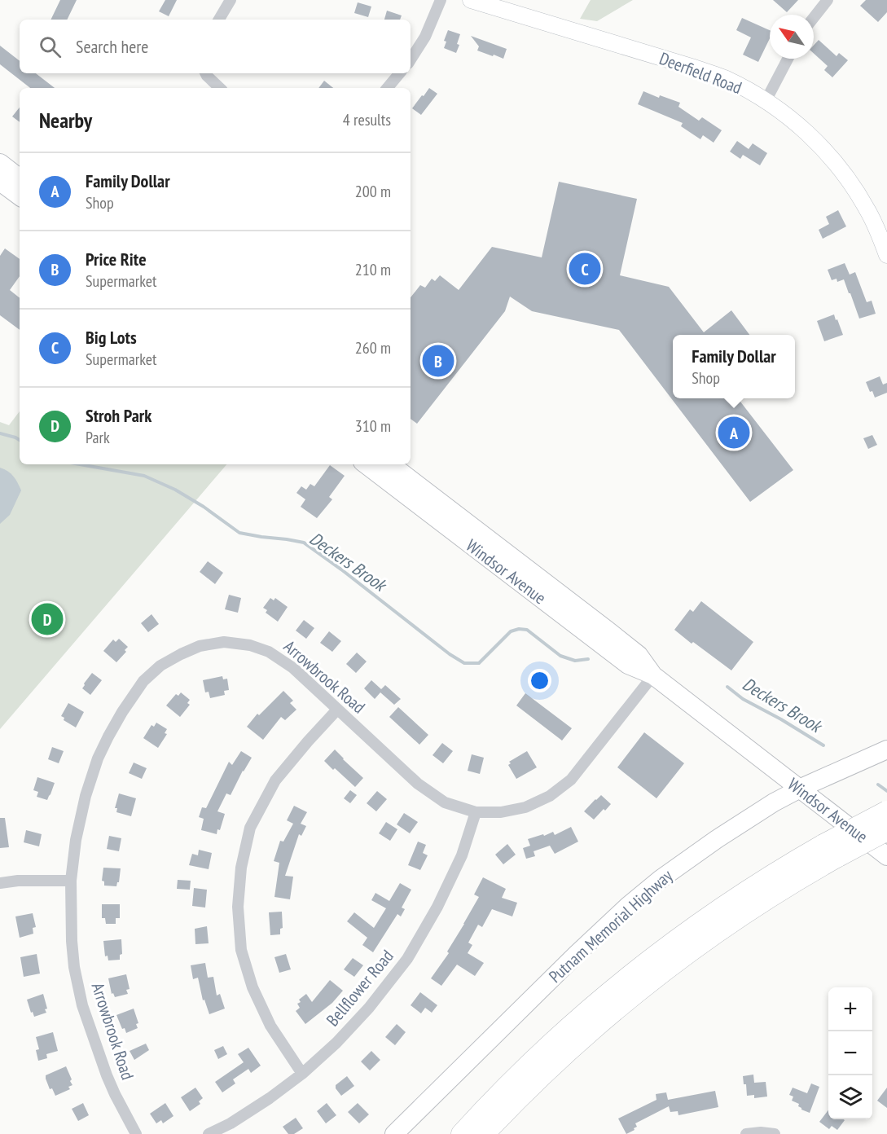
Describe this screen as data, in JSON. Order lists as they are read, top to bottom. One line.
{"streets":{"main road":["Windsor Avenue","Putnam Memorial Highway"],"street":["Deerfield Road","Arrowbrook Road","Bellflower Road"]},"crossings":[["Windsor Avenue","Arrowbrook Road"],["Windsor Avenue","Putnam Memorial Highway"],["Arrowbrook Road","Bellflower Road"]],"water":["Deckers Brook"],"north":"top left","page":{"search":"Search here","heading":["Nearby","4 results"],"list":[{"mark":"A","name":"Family Dollar","note":"Shop","value":"200 m"},{"mark":"B","name":"Price Rite","note":"Supermarket","value":"210 m"},{"mark":"C","name":"Big Lots","note":"Supermarket","value":"260 m"},{"mark":"D","name":"Stroh Park","note":"Park","value":"310 m"}],"pins":["C","B","A","D"],"popup":["Family Dollar","Shop"],"map_buttons":["+","−"]}}
